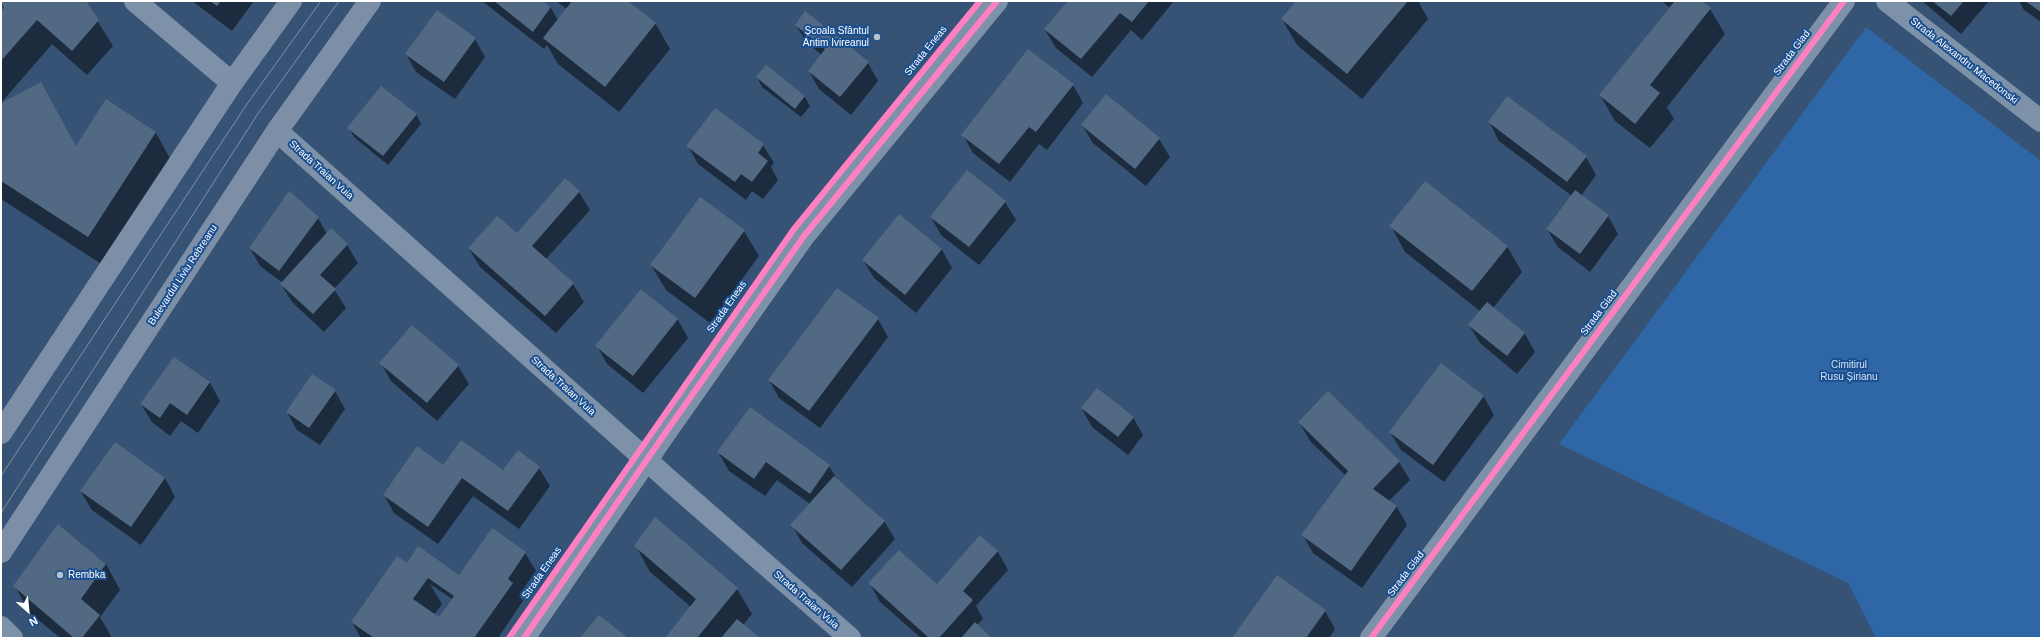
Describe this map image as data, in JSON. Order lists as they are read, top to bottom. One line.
{"streets":{"main road":["Bulevardul Liviu Rebreanu"],"street":["Strada Glad","Strada Alexandru Macedonski","Strada Traian Vuia"],"cycle path":["Strada Eneas"]},"crossings":[["Strada Traian Vuia","Bulevardul Liviu Rebreanu"]],"parks":["Cimitirul Rusu Șirianu"],"places":["Școala Sfântul Antim Ivireanul","Rembka"],"north":"bottom right"}
